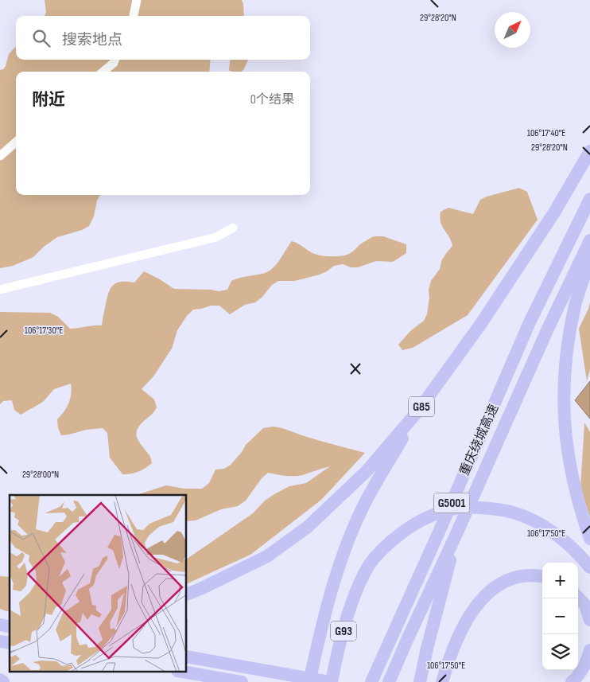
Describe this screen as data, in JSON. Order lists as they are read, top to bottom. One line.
{"streets":{"highway":["G85","重庆绕城高速","G5001","G93"]},"north":"top right","page":{"search":"搜索地点","heading":["附近","0个结果"],"map_buttons":["+","−"]},"coordinates":["29°28'20\"N","106°17'40\"E","106°17'30\"E","29°28'00\"N","106°17'50\"E"]}
